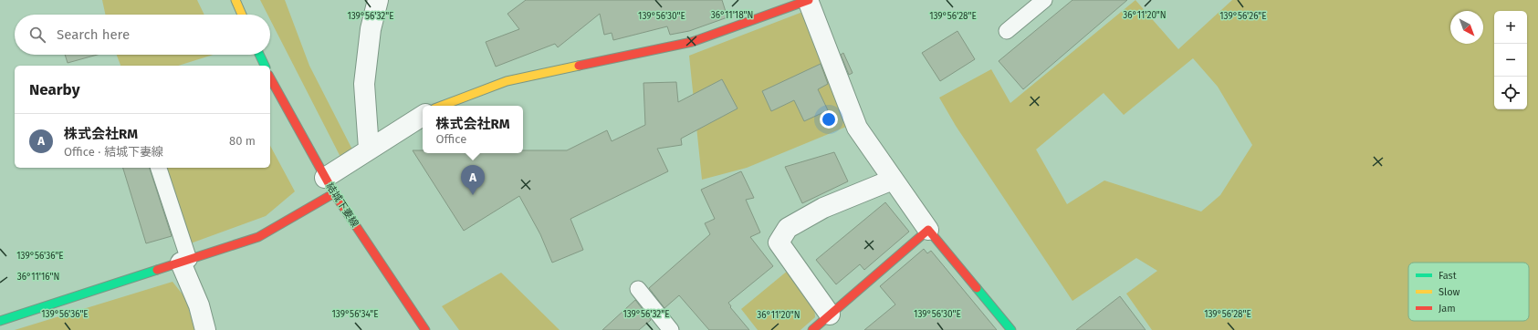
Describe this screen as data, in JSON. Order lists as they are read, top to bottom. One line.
{"streets":{"street":["結城下妻線"]},"legend":["Fast","Slow","Jam"],"north":"bottom right","page":{"map_buttons":["+","−"],"search":"Search here","heading":"Nearby","popup":["株式会社RM","Office"],"list":[{"mark":"A","name":"株式会社RM","note":"Office · 結城下妻線","value":"80 m"}],"pins":"A"},"coordinates":["36°11'18\"N","36°11'20\"N","139°56'28\"E","139°56'30\"E","139°56'32\"E","139°56'26\"E","139°56'36\"E","36°11'16\"N","139°56'34\"E"]}
